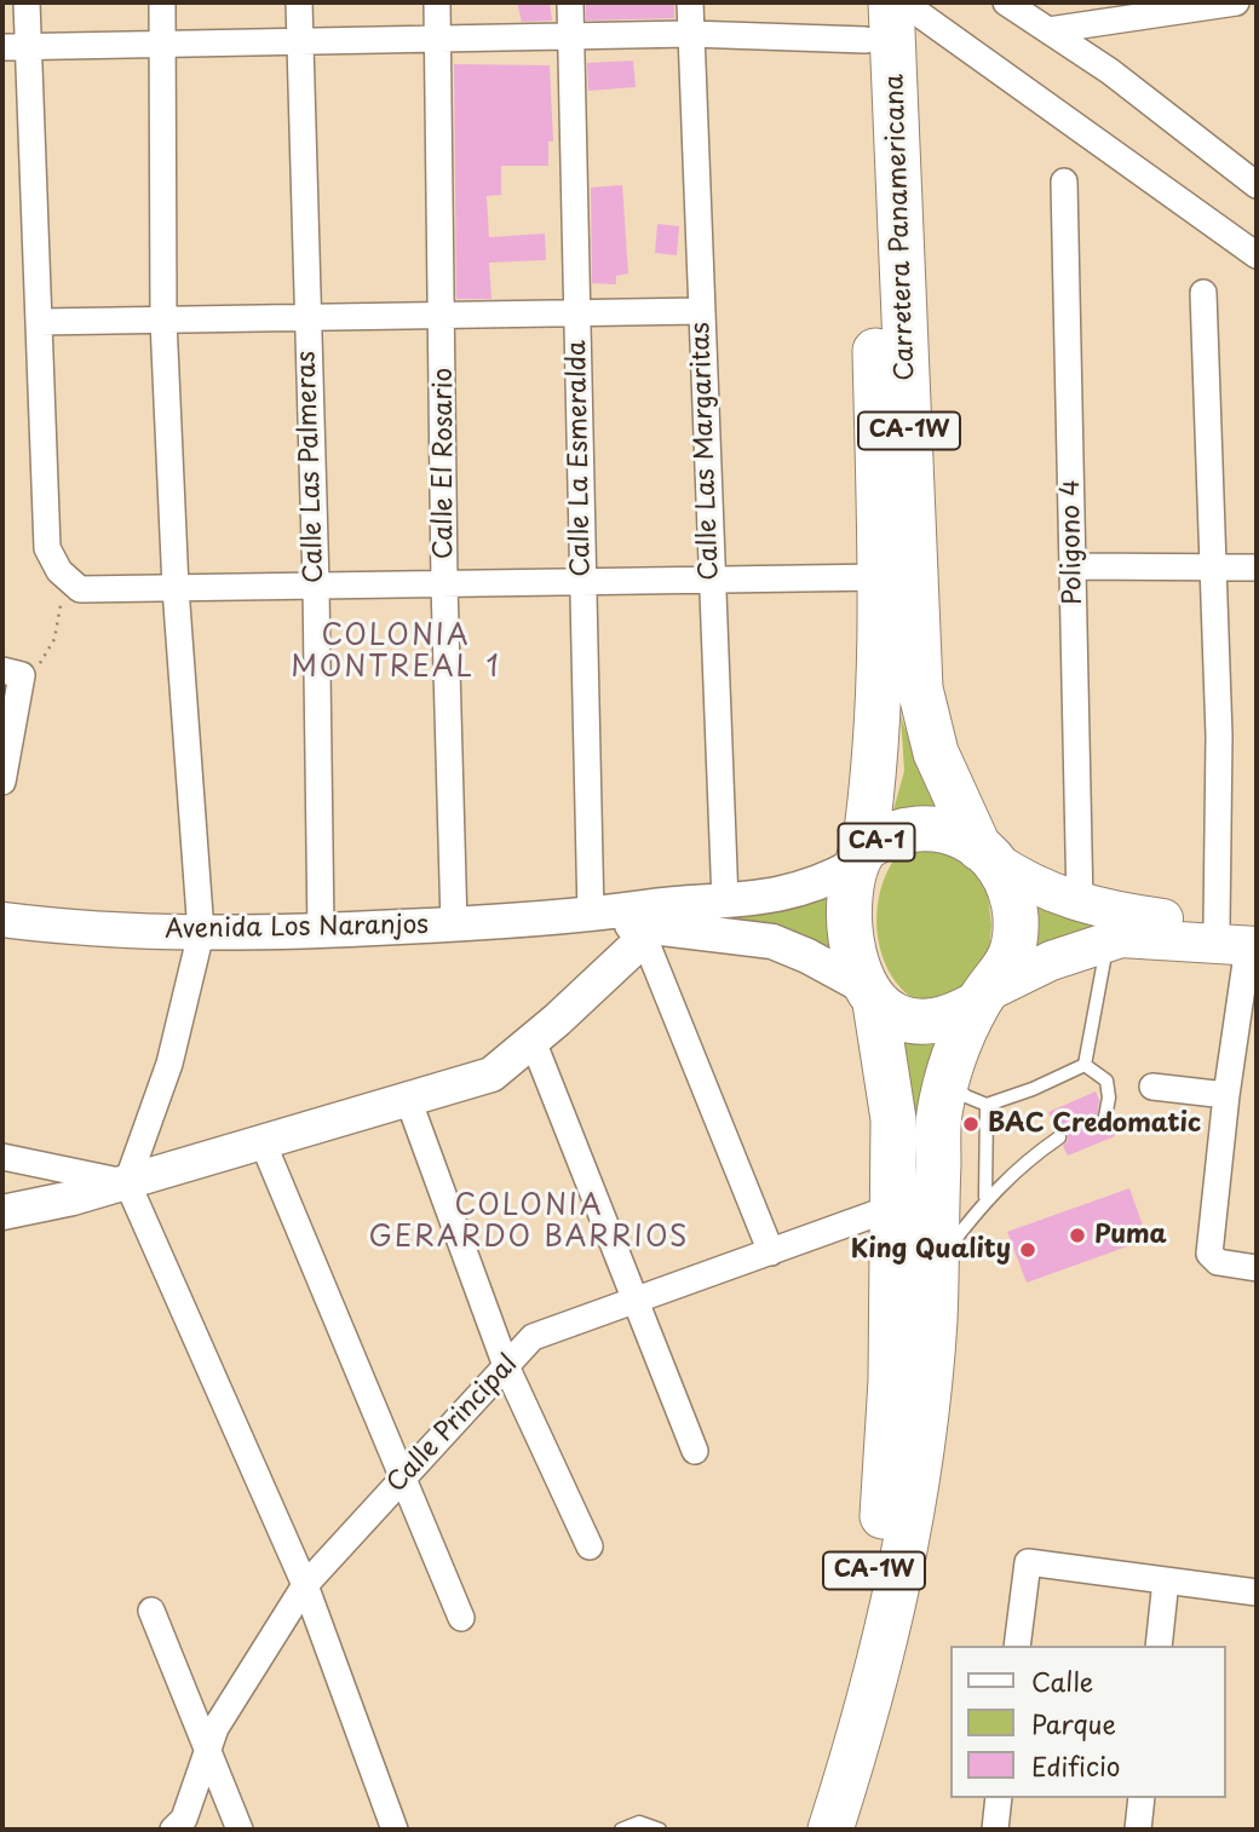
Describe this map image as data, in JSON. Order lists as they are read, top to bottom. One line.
{"streets":{"highway":["Carretera Panamericana","CA-1W","CA-1"],"main road":["Avenida Los Naranjos"],"street":["Calle Las Margaritas","Calle La Esmeralda","Calle El Rosario","Calle Las Palmeras","Poligono 4","Calle Principal"]},"crossings":[["Carretera Panamericana","CA-1W"],["Carretera Panamericana","CA-1"],["Carretera Panamericana","Avenida Los Naranjos"],["CA-1W","CA-1"],["CA-1W","Avenida Los Naranjos"],["CA-1W","Calle Principal"],["Calle Las Margaritas","Avenida Los Naranjos"],["Calle La Esmeralda","Avenida Los Naranjos"],["Calle El Rosario","Avenida Los Naranjos"],["Calle Las Palmeras","Avenida Los Naranjos"],["CA-1","Avenida Los Naranjos"]],"districts":["COLONIA MONTREAL 1","COLONIA GERARDO BARRIOS"],"places":["BAC Credomatic","Puma","King Quality"],"legend":["Calle","Parque","Edificio"]}
